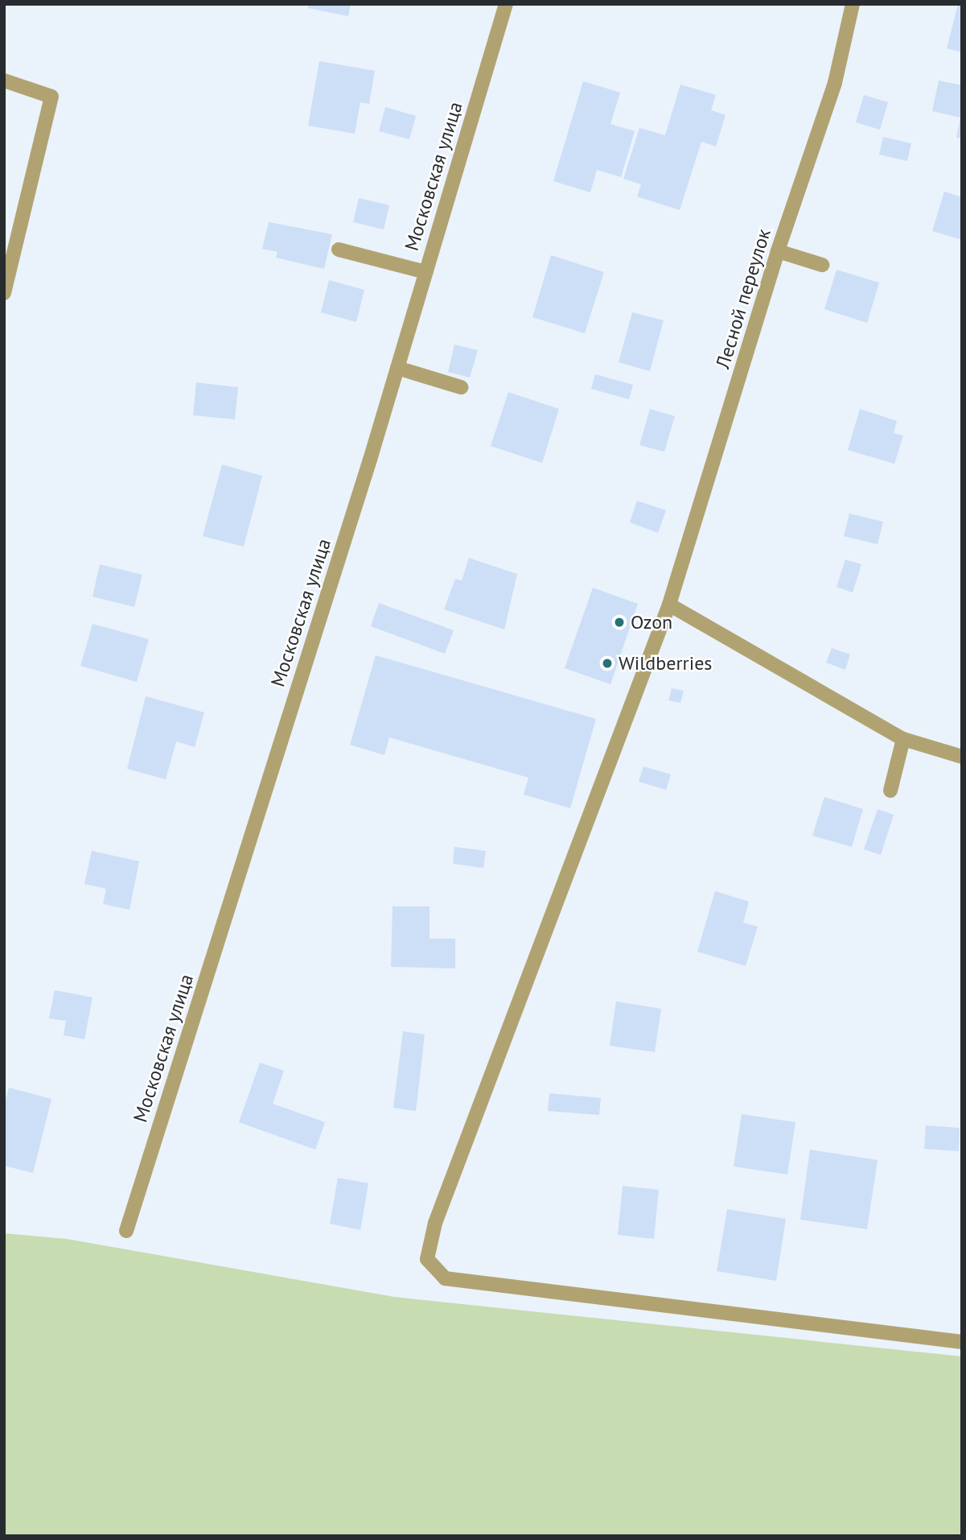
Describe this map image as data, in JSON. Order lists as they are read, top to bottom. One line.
{"streets":{"street":["Московская улица","Лесной переулок"]},"places":["Ozon","Wildberries"]}
